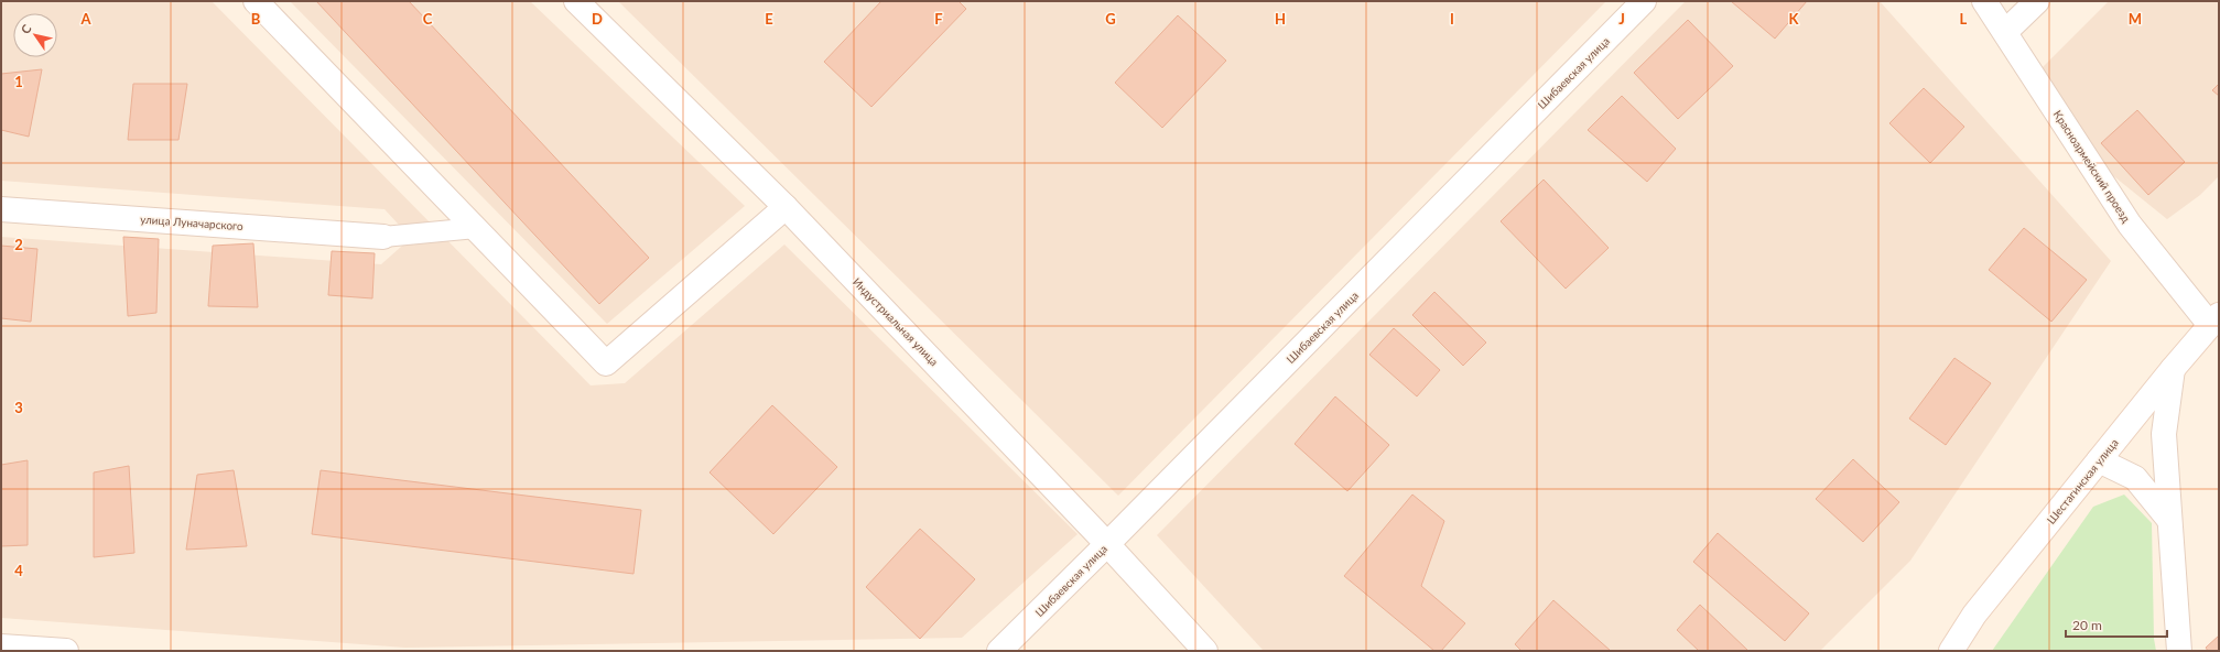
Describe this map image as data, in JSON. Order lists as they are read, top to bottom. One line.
{"streets":{"street":["Шибаевская улица","Красноармейский проезд","улица Луначарского","Индустриальная улица","Шестагинская улица"]},"crossings":[["Шибаевская улица","Индустриальная улица"],["Красноармейский проезд","Шестагинская улица"]],"scale_bar":"20 m","north":"top left","grid":{"columns":["A","B","C","D","E","F","G","H","I","J","K","L","M"],"rows":["1","2","3","4"]}}
